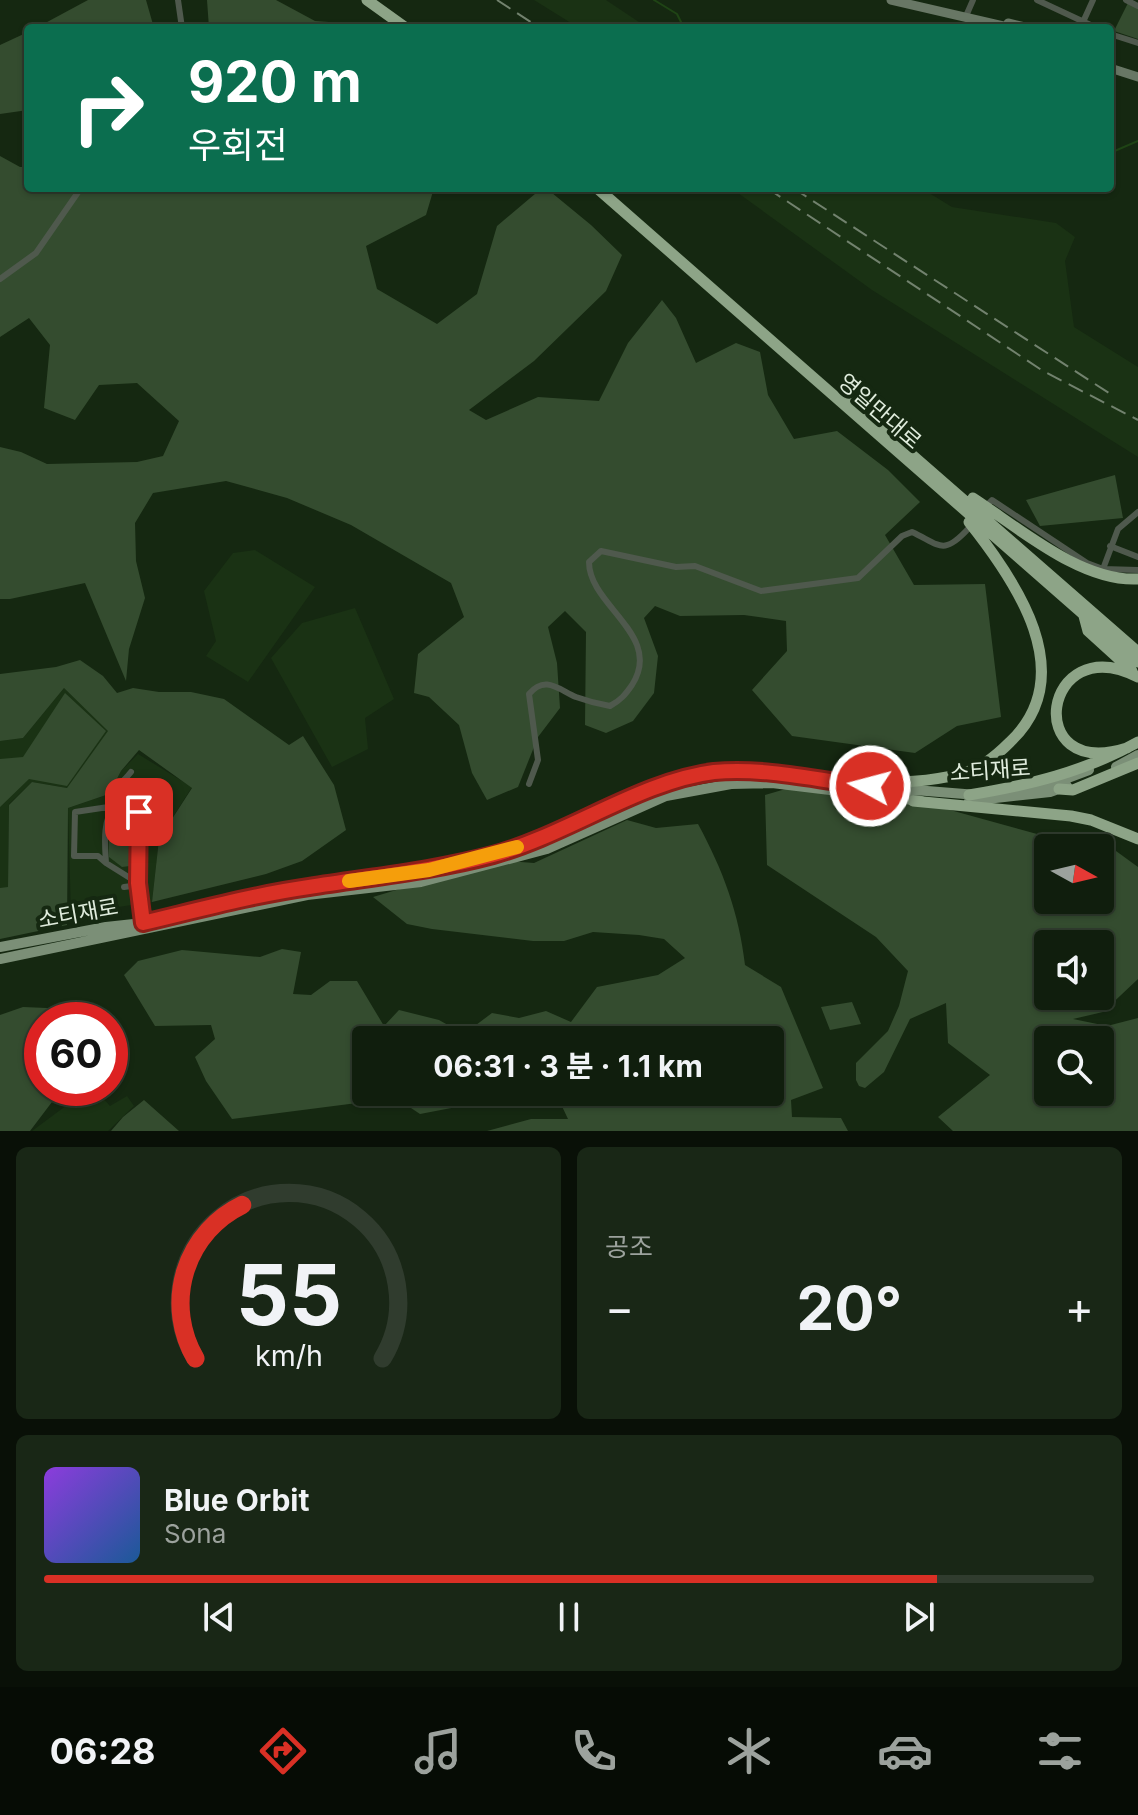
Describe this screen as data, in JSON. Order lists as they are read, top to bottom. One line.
{"streets":{"highway":["영일만대로"],"main road":["소티재로"]},"north":"right","page":{"turn":["920 m","우회전"],"limit":"60","trip":"06:31 · 3 분 · 1.1 km","tile":"공조","heat":["−","20°","+"],"song":["Blue Orbit","Sona"],"tabs":"06:28","gauge":["55","km/h"]}}
